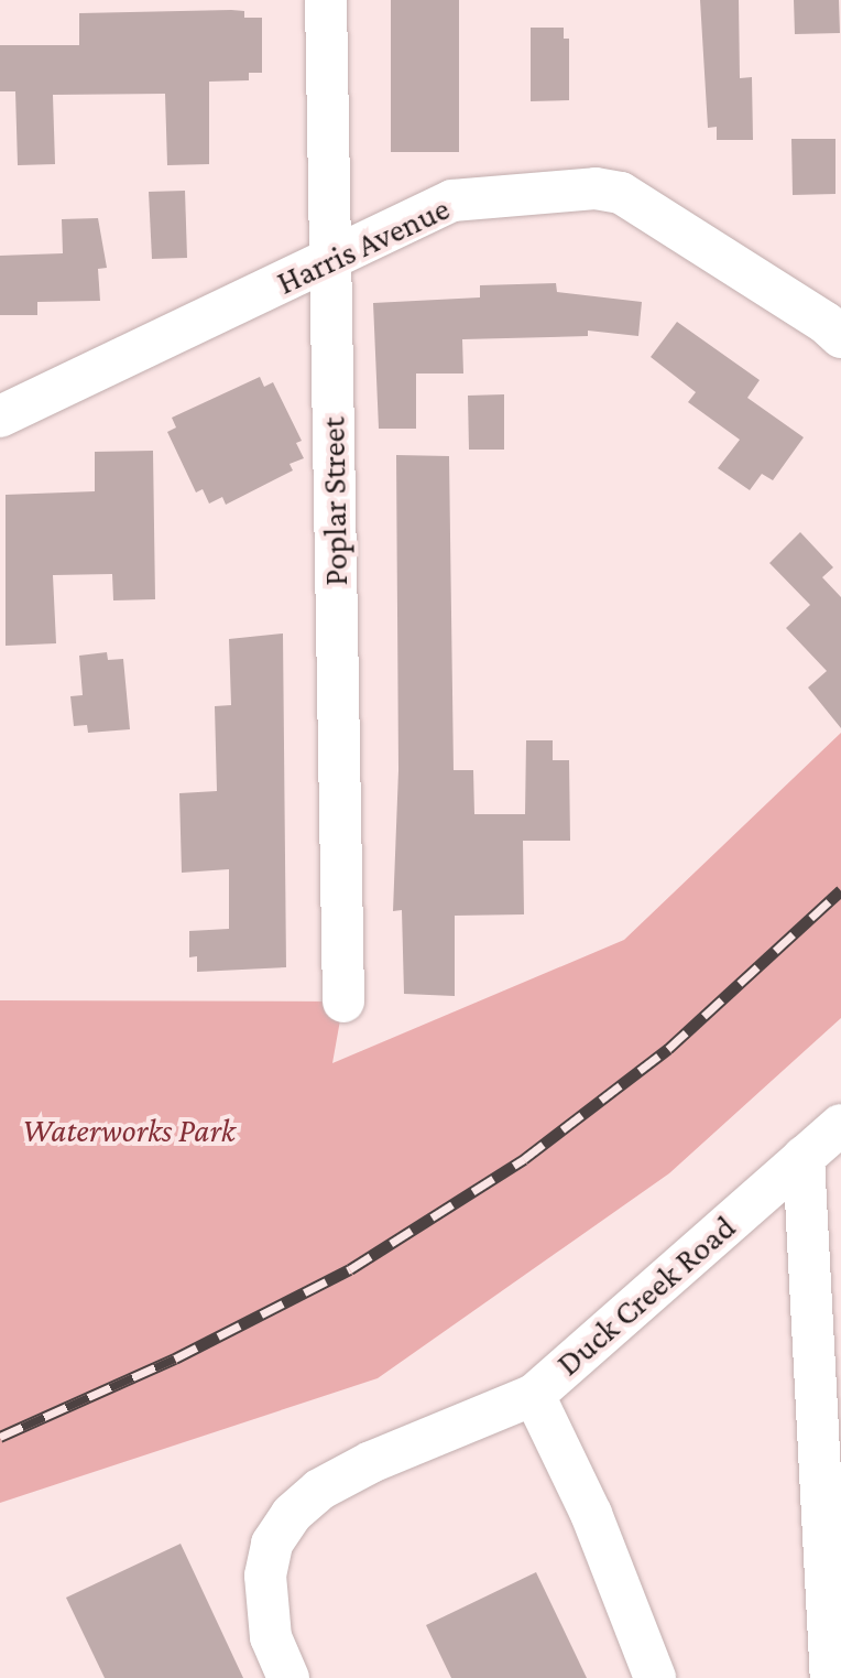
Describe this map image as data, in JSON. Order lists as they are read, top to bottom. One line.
{"streets":{"street":["Harris Avenue","Poplar Street","Duck Creek Road"]},"crossings":[["Harris Avenue","Poplar Street"]],"parks":["Waterworks Park"]}
